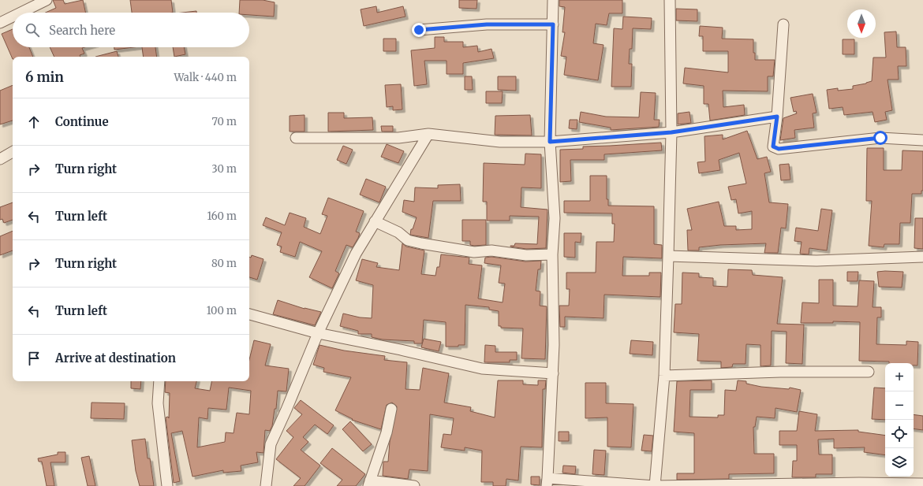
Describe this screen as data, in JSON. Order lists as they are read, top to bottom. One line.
{"north":"bottom","page":{"search":"Search here","heading":["6 min","Walk · 440 m"],"list":[["Continue","70 m"],["Turn right","30 m"],["Turn left","160 m"],["Turn right","80 m"],["Turn left","100 m"],"Arrive at destination"],"map_buttons":["+","−"]}}
